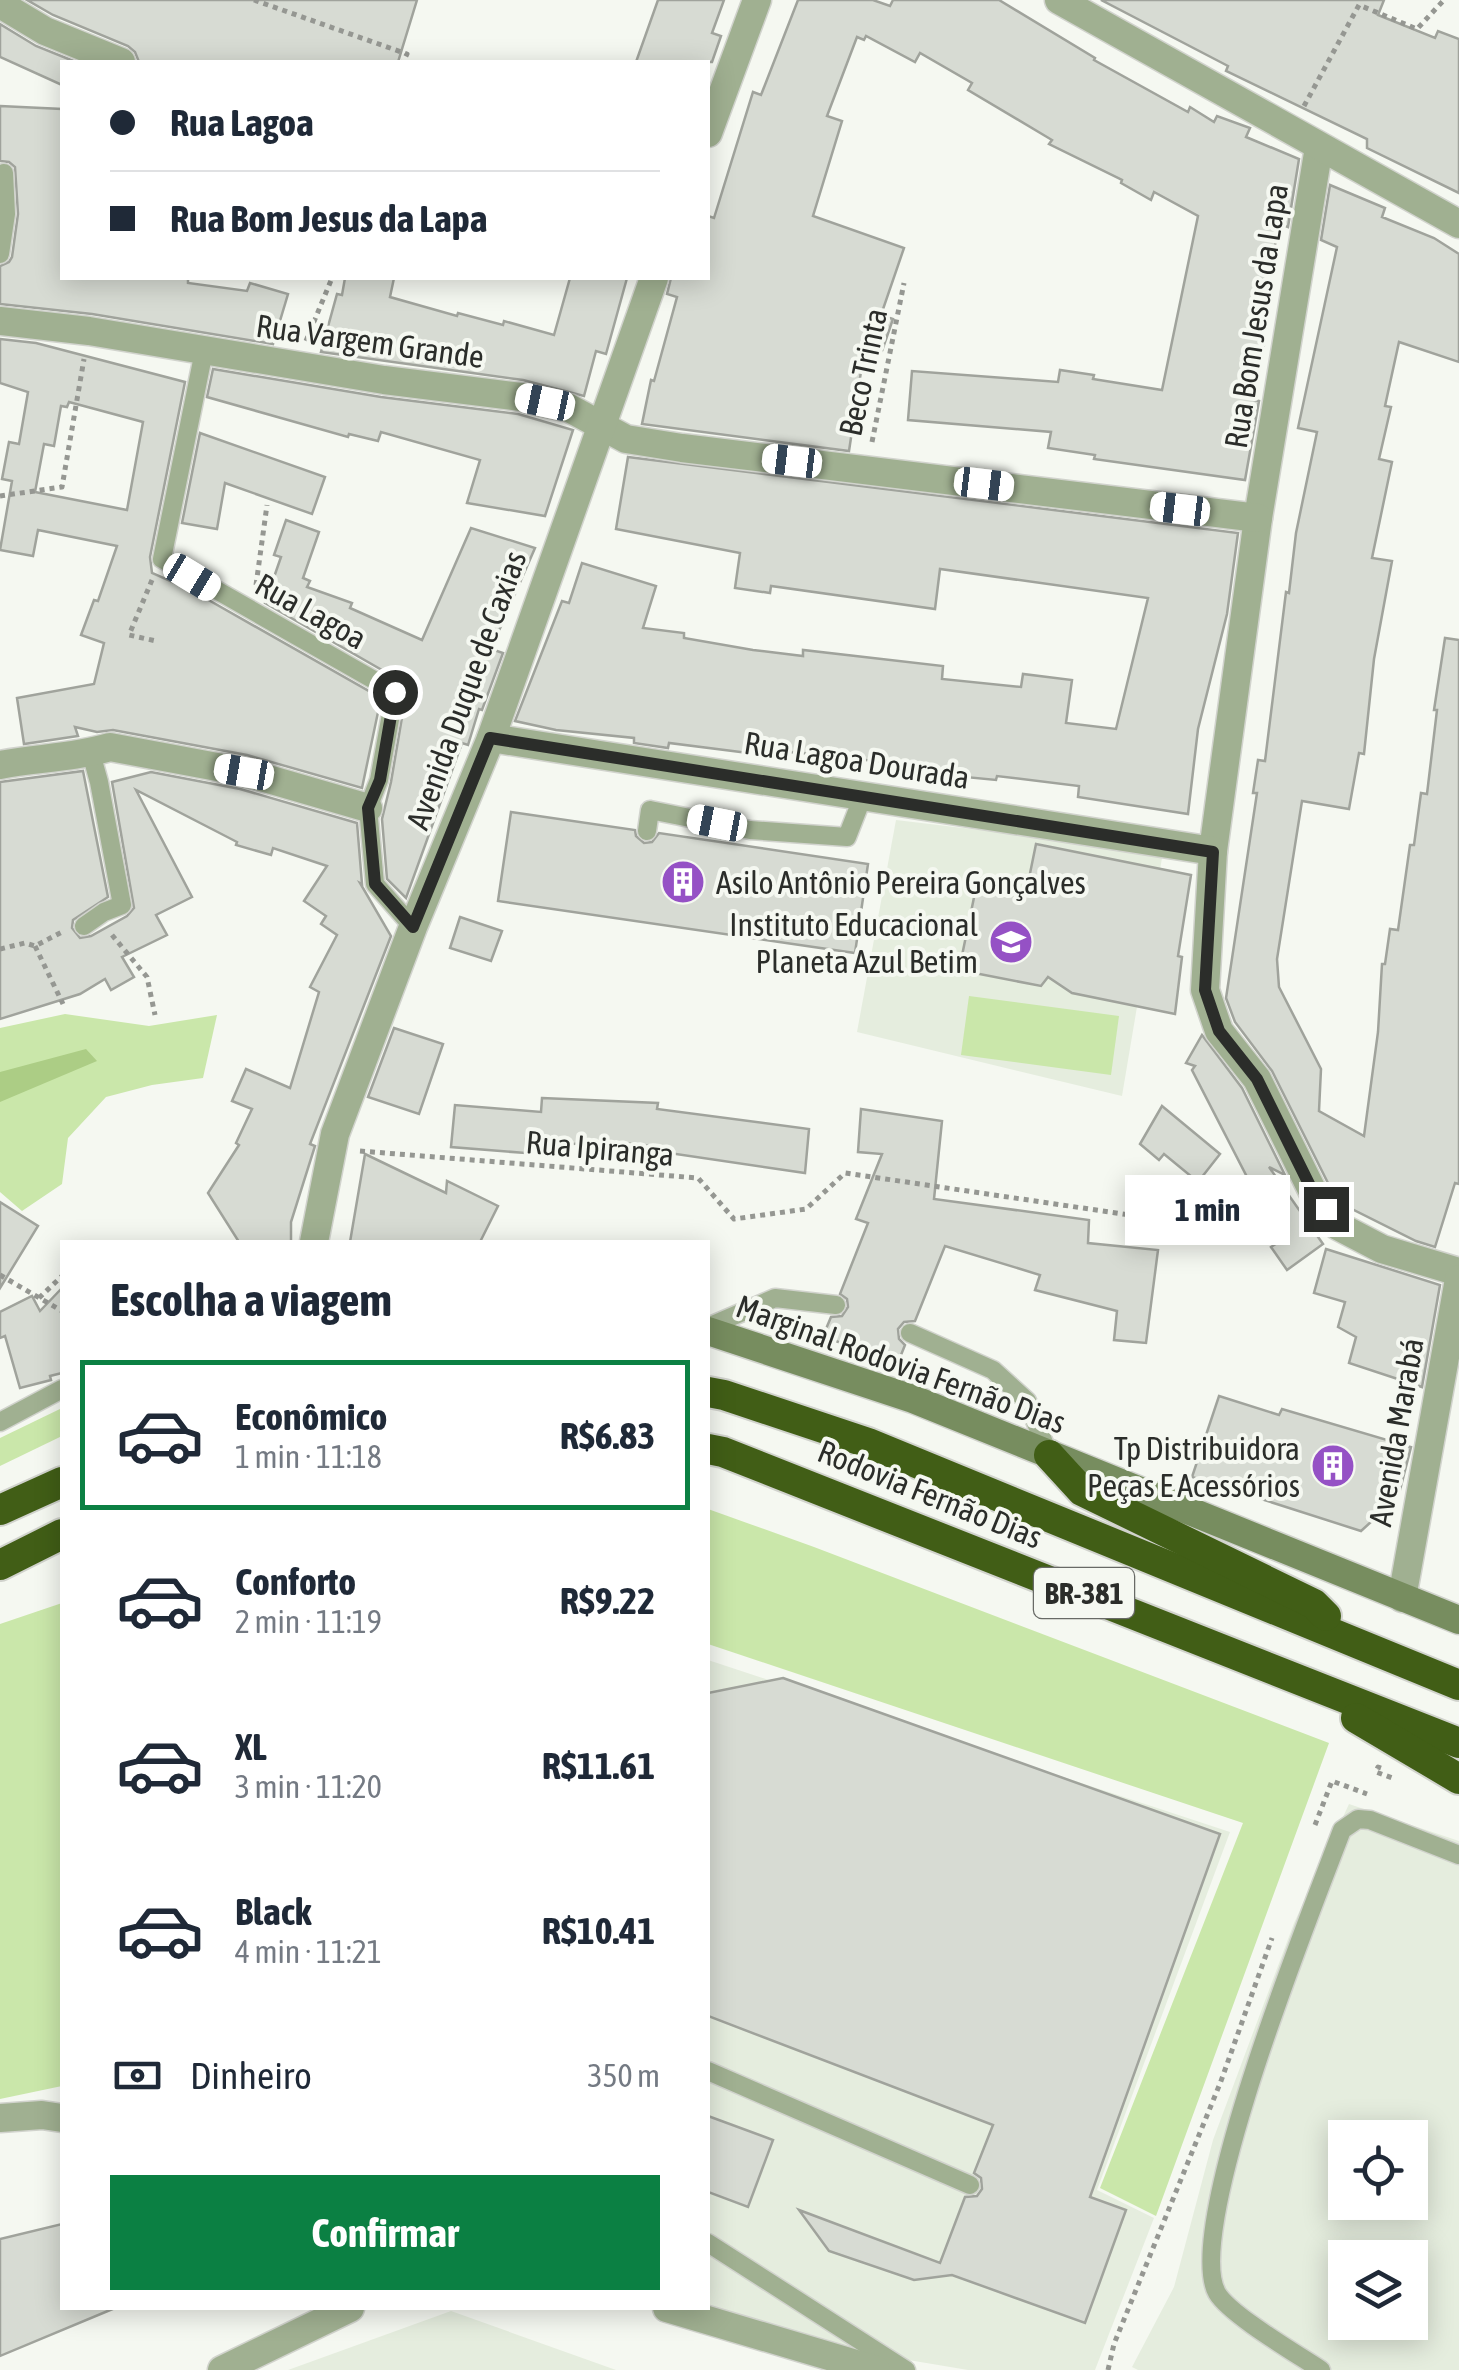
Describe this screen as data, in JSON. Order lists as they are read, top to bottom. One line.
{"streets":{"highway":["Rodovia Fernão Dias","BR-381"],"main road":["Marginal Rodovia Fernão Dias"],"street":["Rua Bom Jesus da Lapa","Rua Vargem Grande","Avenida Duque de Caxias","Rua Lagoa Dourada","Avenida Marabá"],"lane":["Rua Lagoa"],"path":["Beco Trinta","Rua Ipiranga"]},"crossings":[["Rua Bom Jesus da Lapa","Rua Vargem Grande"],["Rua Bom Jesus da Lapa","Rua Lagoa Dourada"],["Rua Bom Jesus da Lapa","Avenida Marabá"],["Rua Vargem Grande","Beco Trinta"],["Rua Vargem Grande","Avenida Duque de Caxias"],["Rua Lagoa","Avenida Duque de Caxias"],["Avenida Duque de Caxias","Rua Lagoa Dourada"],["Avenida Duque de Caxias","Rua Ipiranga"],["Marginal Rodovia Fernão Dias","Avenida Marabá"],["Marginal Rodovia Fernão Dias","BR-381"],["Rodovia Fernão Dias","BR-381"]],"places":{"building":["Asilo Antônio Pereira Gonçalves","Tp Distribuidora Peças E Acessórios"],"school or university":["Instituto Educacional Planeta Azul Betim"]},"page":{"banner":["Rua Lagoa","Rua Bom Jesus da Lapa"],"bubble":"1 min","heading":"Escolha a viagem","list":[{"name":"Econômico","note":"1 min · 11:18","value":"R$6.83"},{"name":"Conforto","note":"2 min · 11:19","value":"R$9.22"},{"name":"XL","note":"3 min · 11:20","value":"R$11.61"},{"name":"Black","note":"4 min · 11:21","value":"R$10.41"}],"pay":["Dinheiro","350 m"],"buttons":"Confirmar"}}
